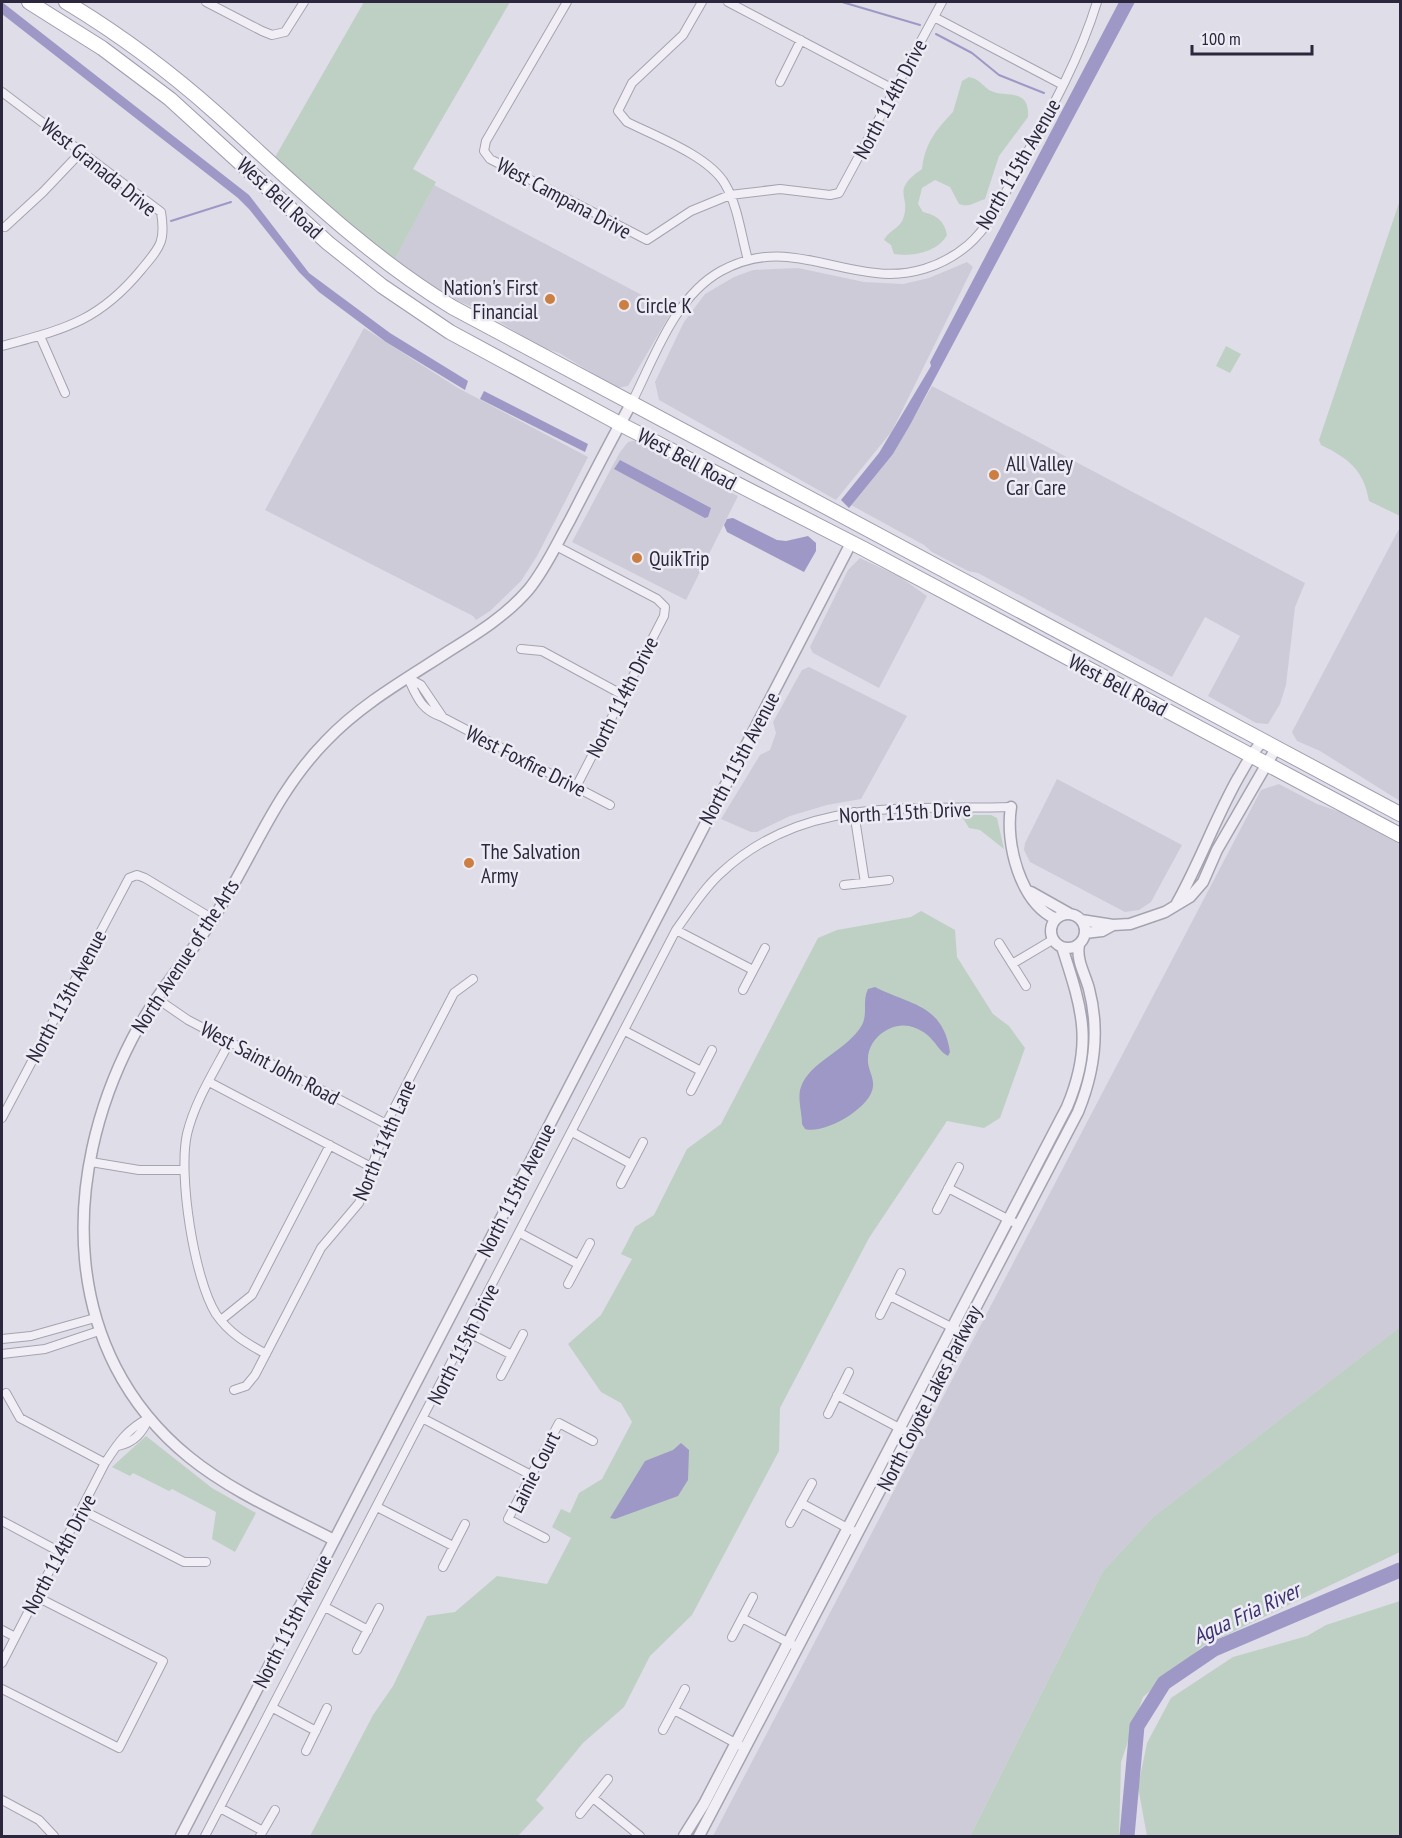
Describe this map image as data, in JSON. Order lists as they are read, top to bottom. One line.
{"streets":{"main road":["West Bell Road"],"street":["North 114th Drive","North 115th Avenue","West Granada Drive","West Campana Drive","West Foxfire Drive","North 115th Drive","North Avenue of the Arts","North 113th Avenue","West Saint John Road","North 114th Lane","North Coyote Lakes Parkway","Lainie Court"]},"crossings":[["North 114th Drive","West Campana Drive"],["North 114th Drive","West Foxfire Drive"],["North 114th Drive","North Avenue of the Arts"],["North 115th Avenue","West Bell Road"],["North 115th Avenue","North Avenue of the Arts"],["West Bell Road","North Avenue of the Arts"],["West Foxfire Drive","North Avenue of the Arts"],["North Avenue of the Arts","North 113th Avenue"],["North Avenue of the Arts","West Saint John Road"],["West Saint John Road","North 114th Lane"]],"water":["Agua Fria River"],"places":["Nation's First Financial","Circle K","All Valley Car Care","QuikTrip","The Salvation Army"],"scale_bar":"100 m"}
